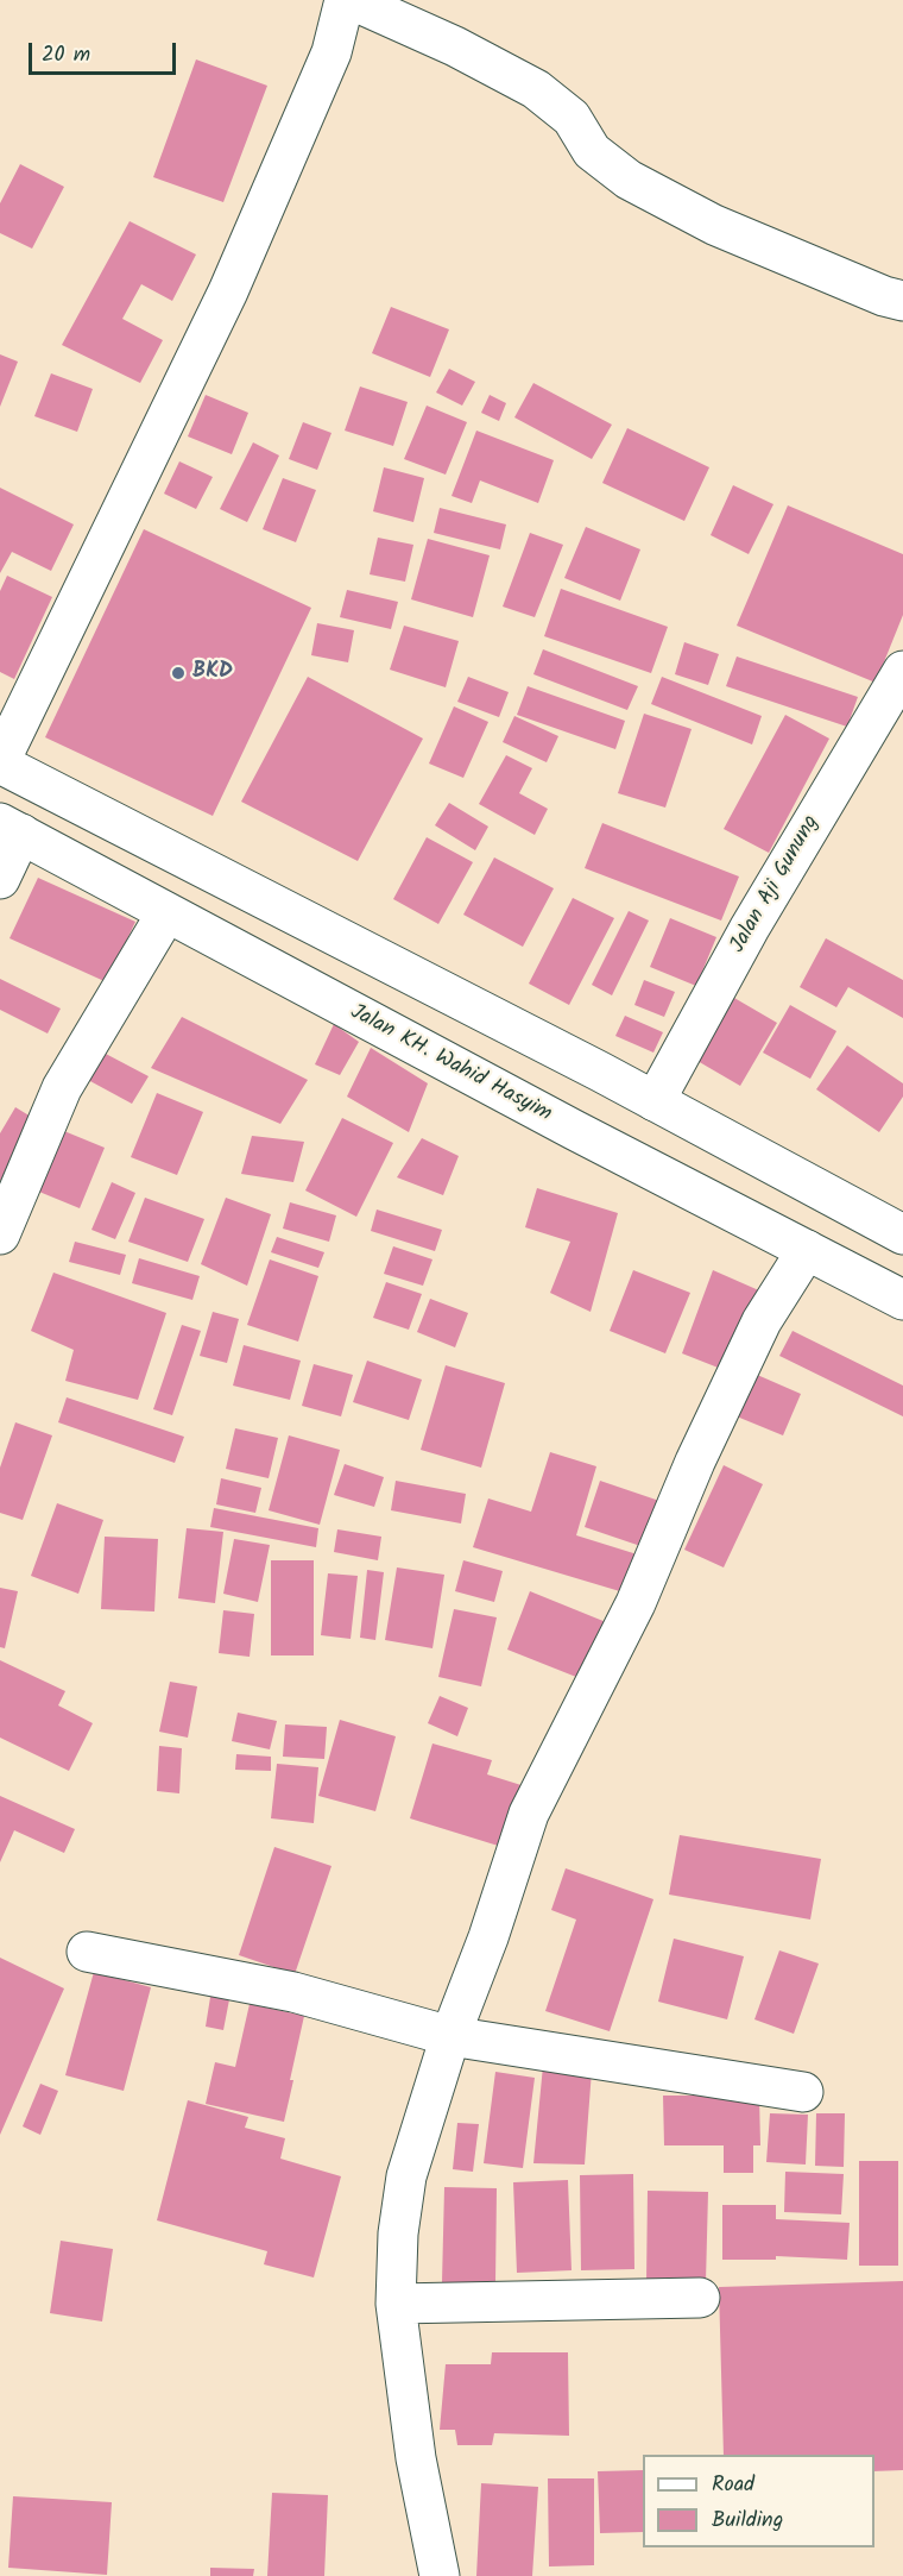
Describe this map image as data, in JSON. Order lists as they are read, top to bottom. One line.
{"streets":{"main road":["Jalan Aji Gunung","Jalan KH. Wahid Hasyim"]},"places":["BKD"],"legend":["Road","Building"],"scale_bar":"20 m"}
